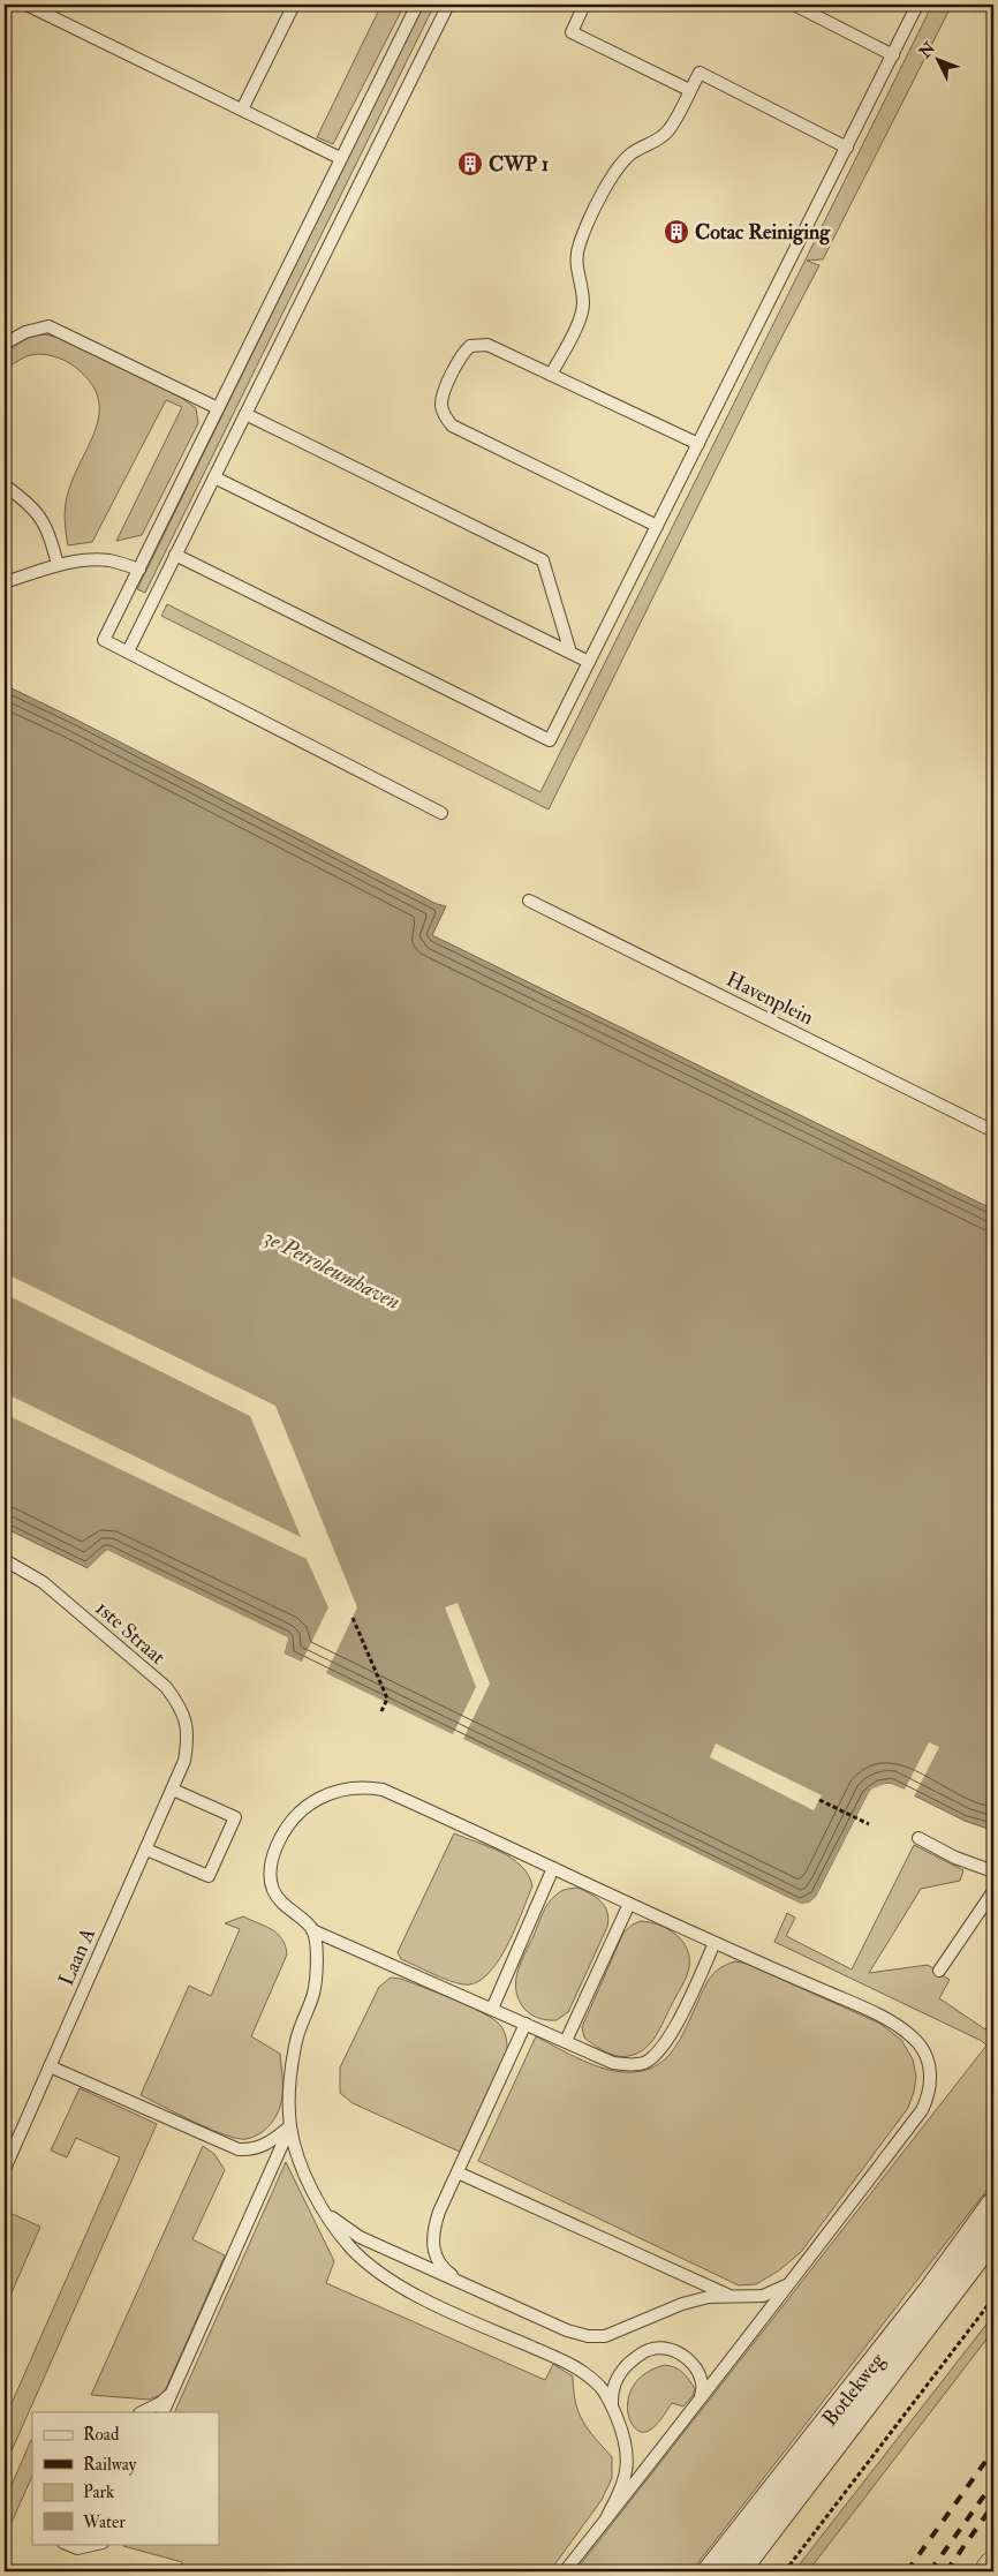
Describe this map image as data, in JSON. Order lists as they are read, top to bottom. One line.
{"streets":{"street":["Botlekweg"],"lane":["Havenplein","1ste Straat","Laan A"]},"crossings":[["1ste Straat","Laan A"]],"water":["3e Petroleumhaven"],"places":{"building":["CWP 1","Cotac Reiniging"]},"legend":["Road","Railway","Park","Water"],"north":"top left"}
